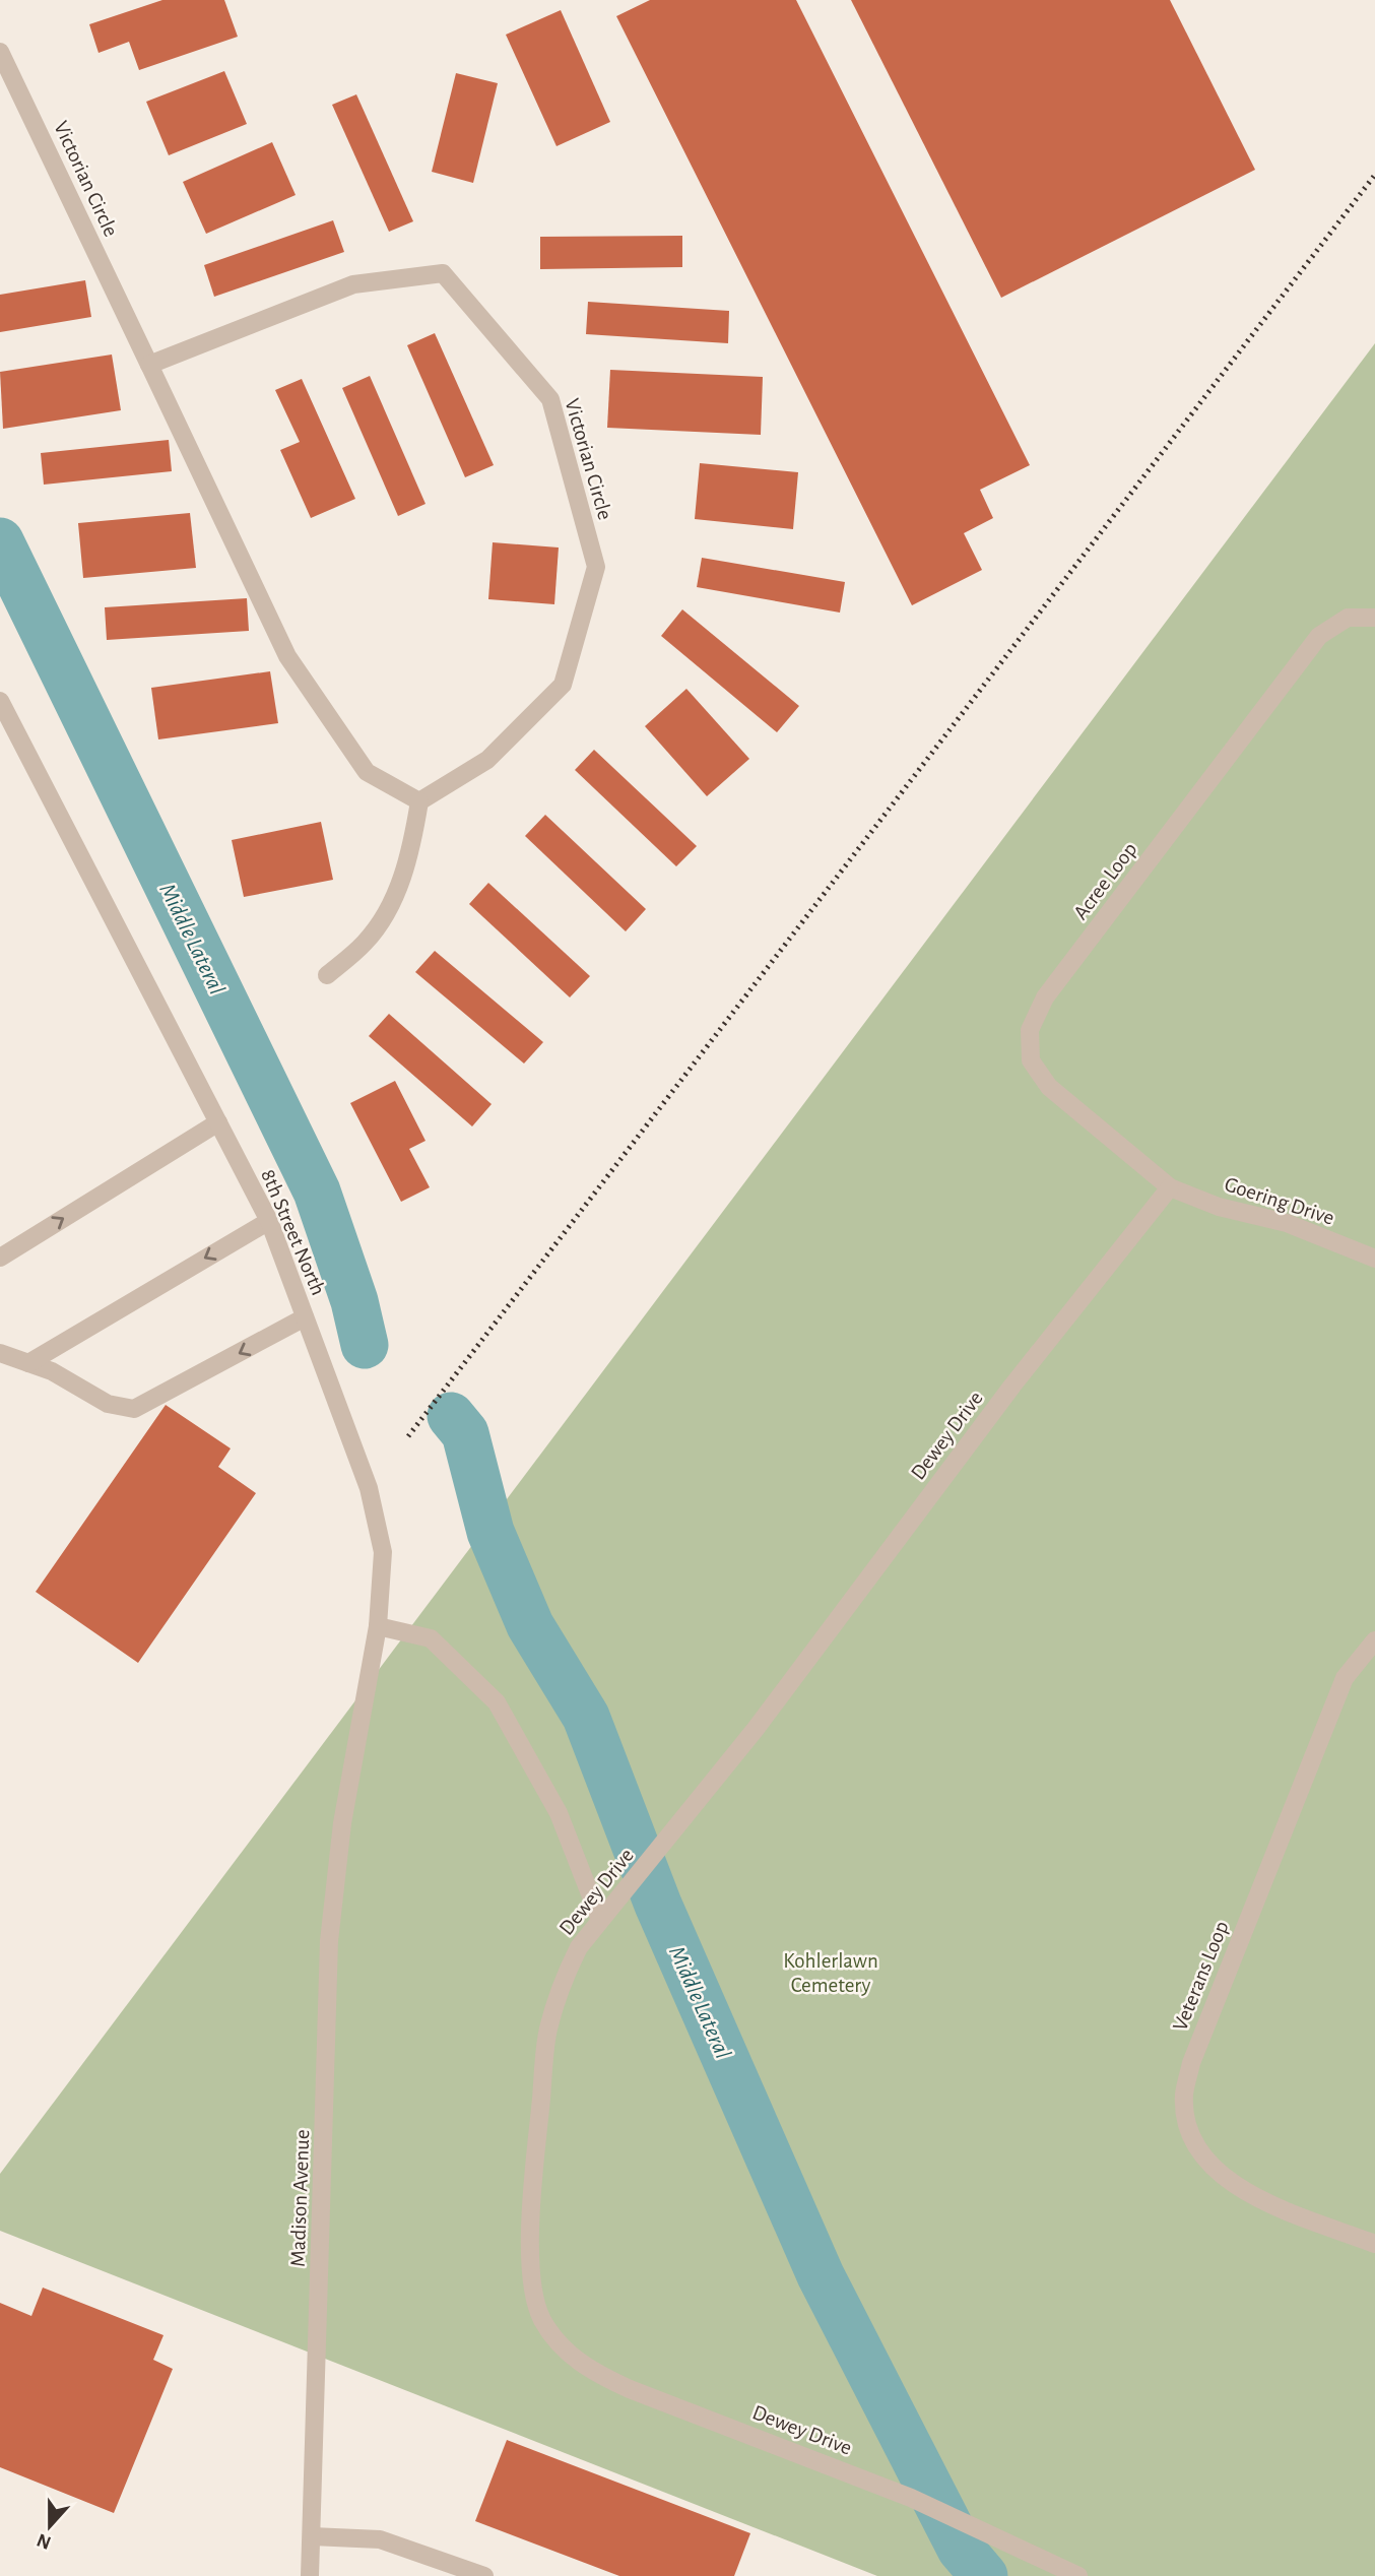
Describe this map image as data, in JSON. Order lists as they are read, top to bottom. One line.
{"streets":{"street":["Victorian Circle","Acree Loop","Goering Drive","8th Street North","Dewey Drive","Veterans Loop","Madison Avenue"]},"crossings":[["Acree Loop","Goering Drive"],["Acree Loop","Dewey Drive"],["Goering Drive","Dewey Drive"],["8th Street North","Madison Avenue"]],"water":["Middle Lateral"],"parks":["Kohlerlawn Cemetery"],"north":"bottom"}
